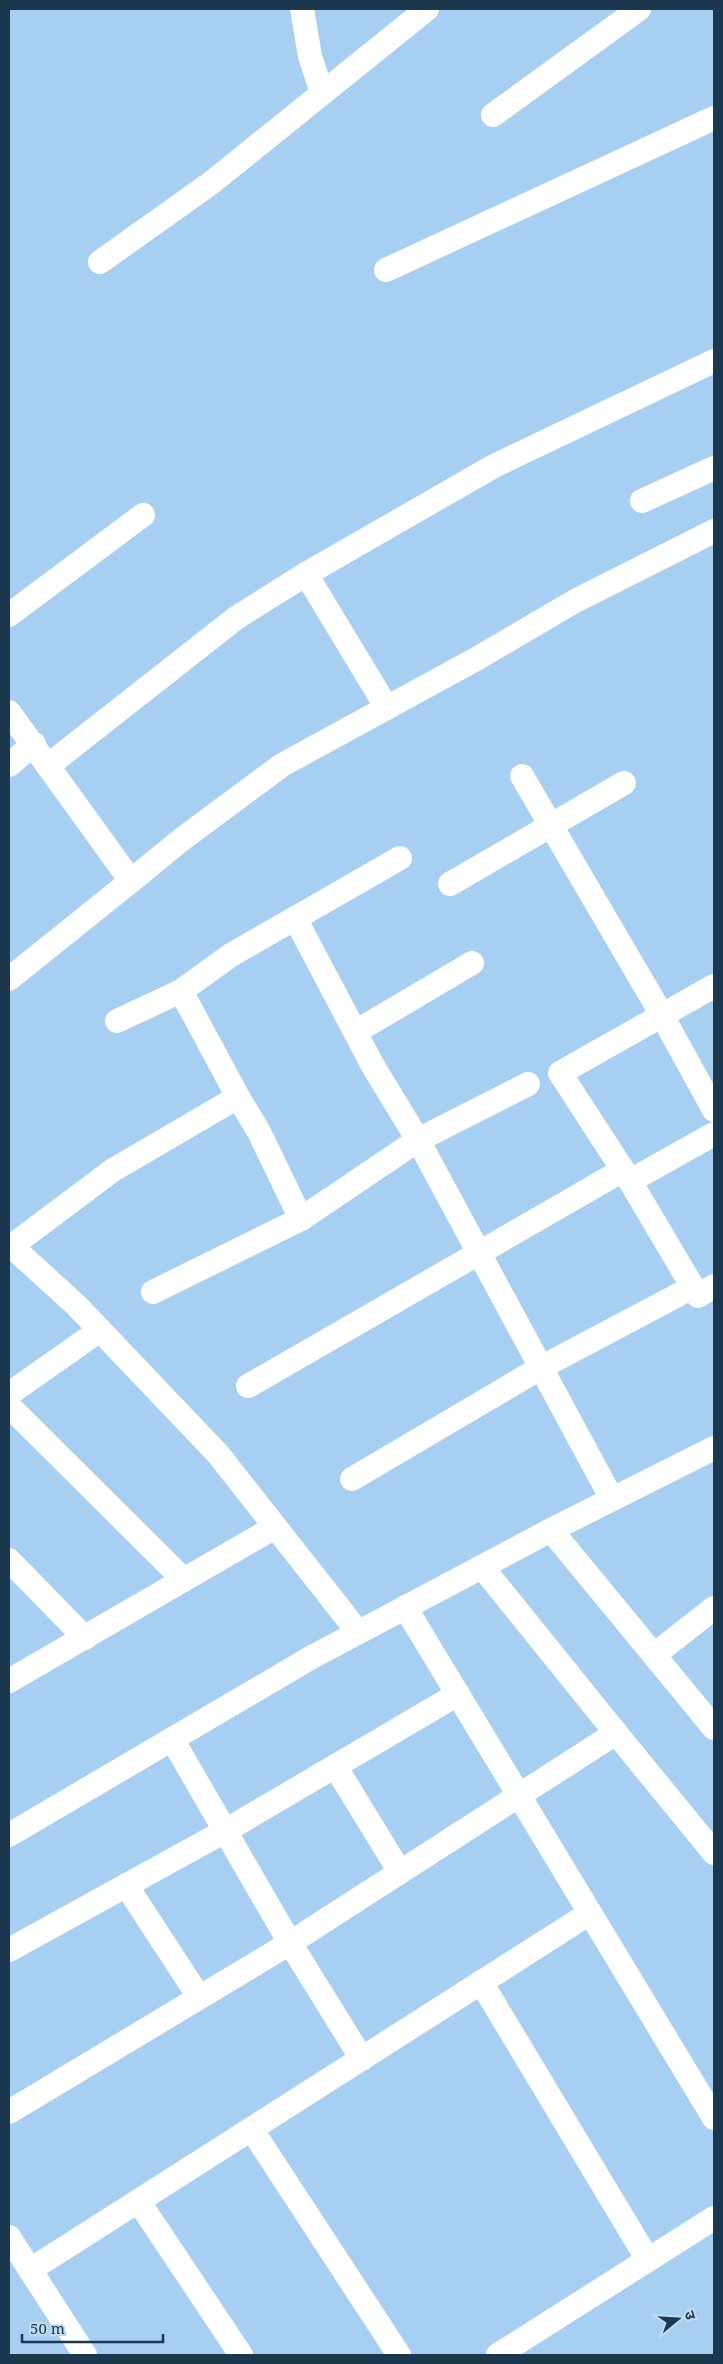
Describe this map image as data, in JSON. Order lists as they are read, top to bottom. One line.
{"scale_bar":"50 m","north":"right"}
